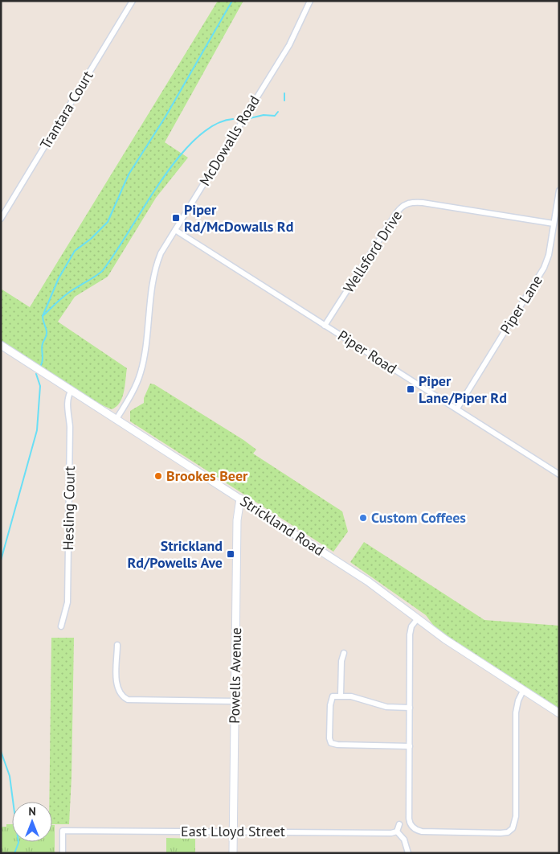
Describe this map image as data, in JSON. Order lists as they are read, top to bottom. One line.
{"streets":{"main road":["Strickland Road","Powells Avenue"],"street":["Trantara Court","McDowalls Road","Wellsford Drive","Piper Lane","Piper Road","Hesling Court","East Lloyd Street"]},"crossings":[["McDowalls Road","Piper Road"],["McDowalls Road","Strickland Road"],["Wellsford Drive","Piper Lane"],["Wellsford Drive","Piper Road"],["Piper Lane","Piper Road"],["Hesling Court","Strickland Road"],["Strickland Road","Powells Avenue"],["Powells Avenue","East Lloyd Street"]],"places":{"transit":["Piper Rd/McDowalls Rd","Piper Lane/Piper Rd","Strickland Rd/Powells Ave"],"other":["Brookes Beer","Custom Coffees"]},"north":"top"}
